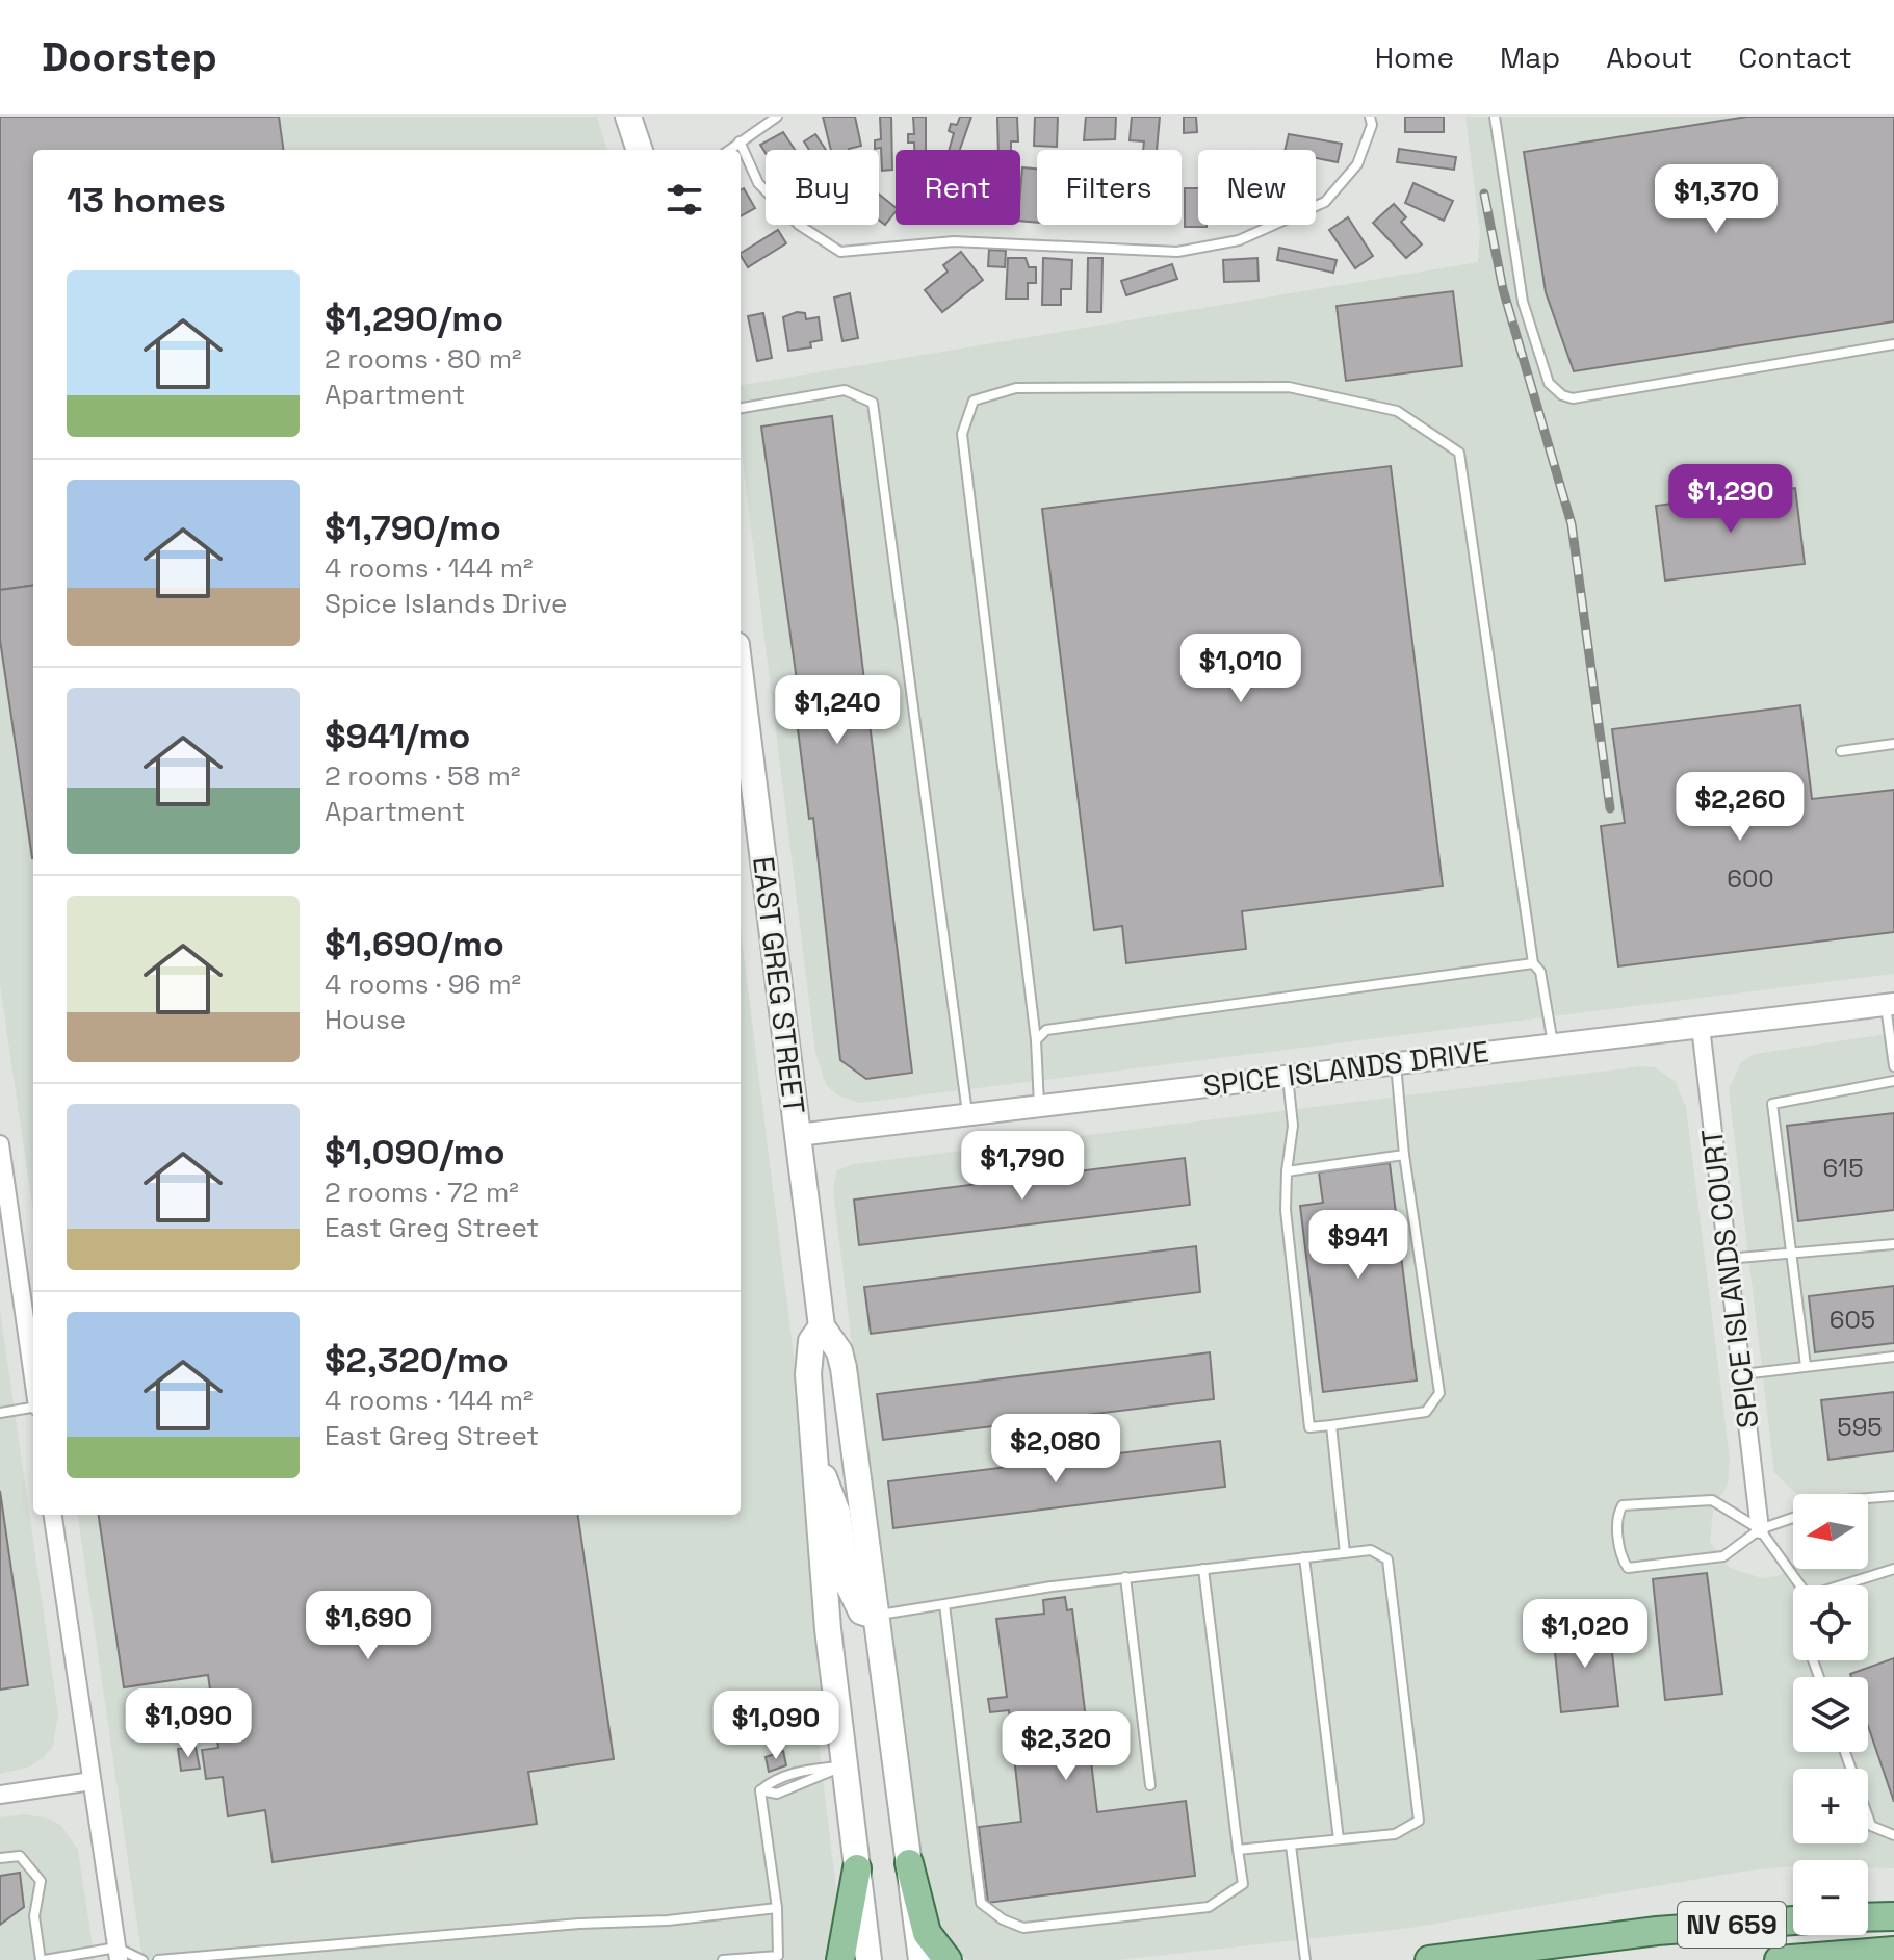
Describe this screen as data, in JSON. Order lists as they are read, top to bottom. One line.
{"streets":{"main road":["EAST GREG STREET","NV 659"],"street":["SPICE ISLANDS DRIVE","SPICE ISLANDS COURT"]},"crossings":[["EAST GREG STREET","SPICE ISLANDS DRIVE"],["SPICE ISLANDS DRIVE","SPICE ISLANDS COURT"]],"house_numbers":["600","615","605","595"],"north":"left","page":{"header":"Doorstep","nav":["Home","Map","About","Contact"],"chip":["Buy","Rent","Filters","New"],"heading":"13 homes","price":["$1,370","$1,290","$1,010","$1,240","$2,260","$1,790","$941","$2,080","$1,690","$1,020","$1,090","$1,090","$2,320"],"list":[{"name":"$1,290/mo","note":"2 rooms · 80 m² · Apartment"},{"name":"$1,790/mo","note":"4 rooms · 144 m² · Spice Islands Drive"},{"name":"$941/mo","note":"2 rooms · 58 m² · Apartment"},{"name":"$1,690/mo","note":"4 rooms · 96 m² · House"},{"name":"$1,090/mo","note":"2 rooms · 72 m² · East Greg Street"},{"name":"$2,320/mo","note":"4 rooms · 144 m² · East Greg Street"}],"map_buttons":["+","−"]}}
